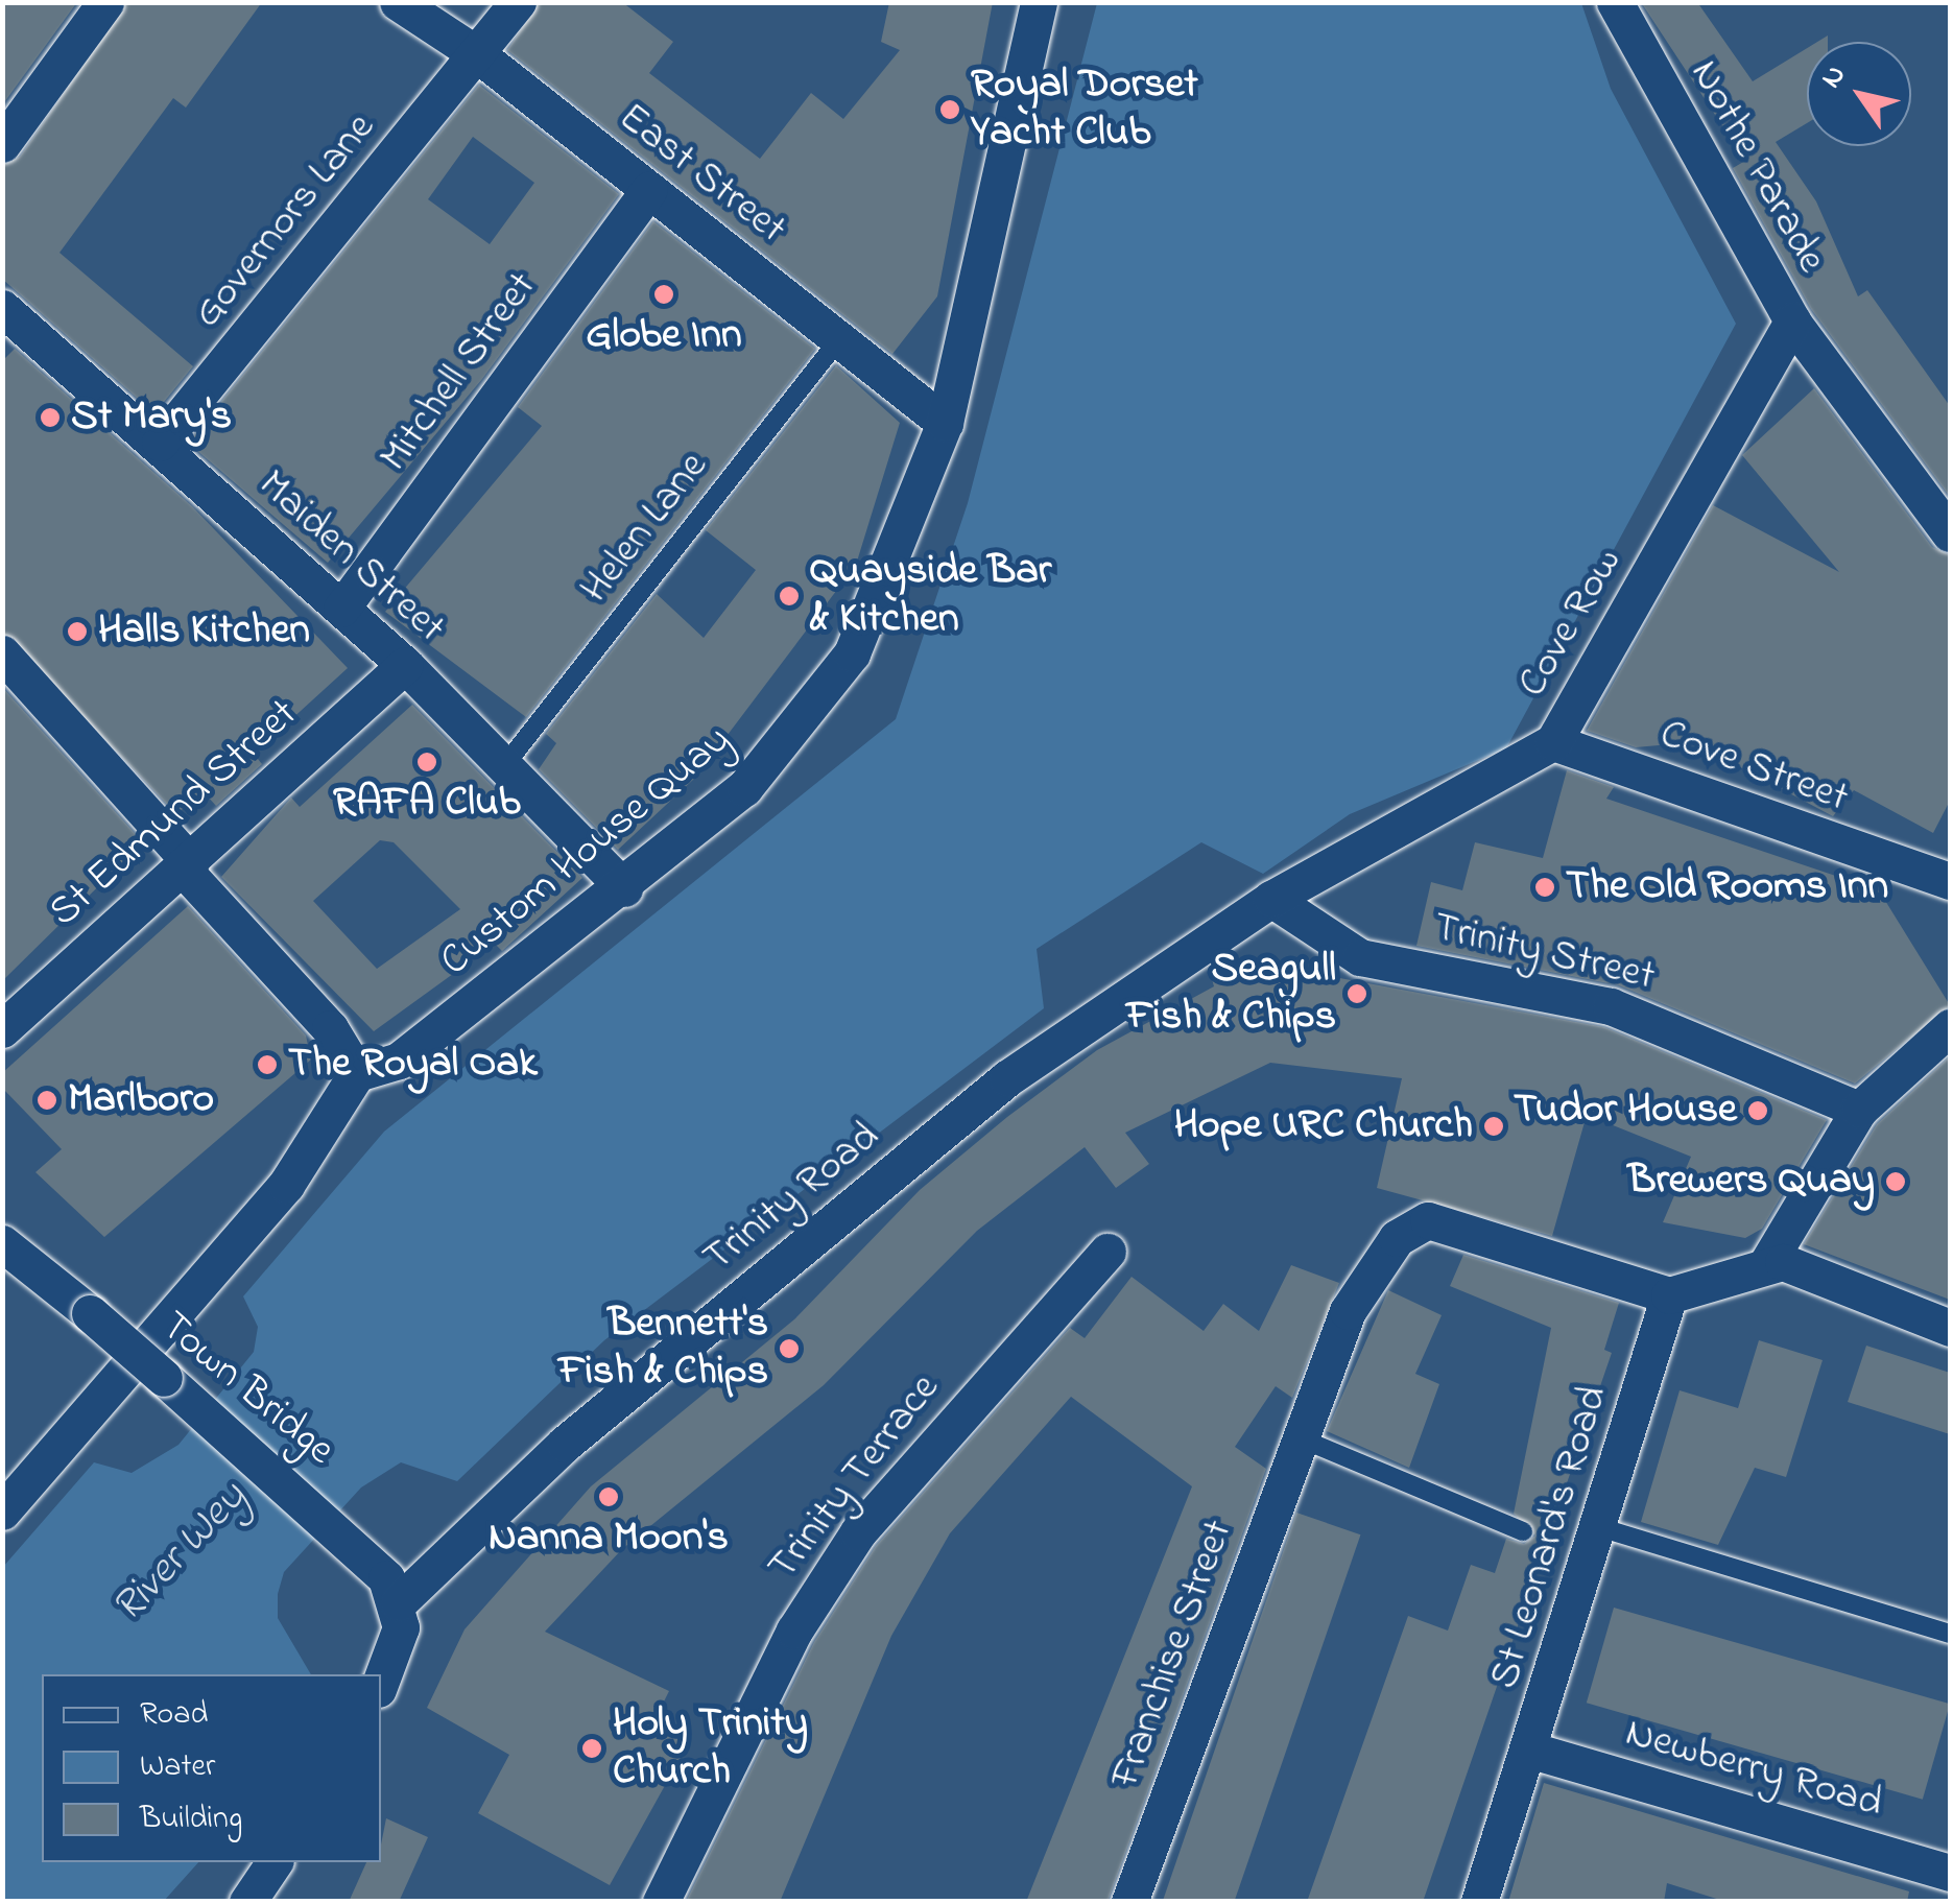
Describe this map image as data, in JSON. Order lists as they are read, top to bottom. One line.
{"streets":{"street":["Nothe Parade","East Street","Governors Lane","Mitchell Street","Maiden Street","Cove Row","Cove Street","St Edmund Street","Custom House Quay","Trinity Street","Trinity Road","Town Bridge","Trinity Terrace","St Leonard's Road","Franchise Street","Newberry Road"],"lane":["Helen Lane"]},"crossings":[["Nothe Parade","Cove Row"],["East Street","Governors Lane"],["East Street","Mitchell Street"],["East Street","Helen Lane"],["East Street","Custom House Quay"],["Governors Lane","Maiden Street"],["Mitchell Street","Maiden Street"],["Helen Lane","Maiden Street"],["Maiden Street","St Edmund Street"],["Maiden Street","Custom House Quay"],["Cove Row","Cove Street"],["Cove Row","Trinity Street"],["Cove Row","Trinity Road"],["Trinity Street","Trinity Road"],["Trinity Road","Town Bridge"],["St Leonard's Road","Franchise Street"],["St Leonard's Road","Newberry Road"]],"water":["River Wey"],"places":["Royal Dorset Yacht Club","Globe Inn","St Mary's","Quayside Bar & Kitchen","Halls Kitchen","RAFA Club","The Old Rooms Inn","Seagull Fish & Chips","The Royal Oak","Marlboro","Tudor House","Hope URC Church","Brewers Quay","Bennett's Fish & Chips","Nanna Moon's","Holy Trinity Church"],"legend":["Road","Water","Building"],"north":"top left"}
